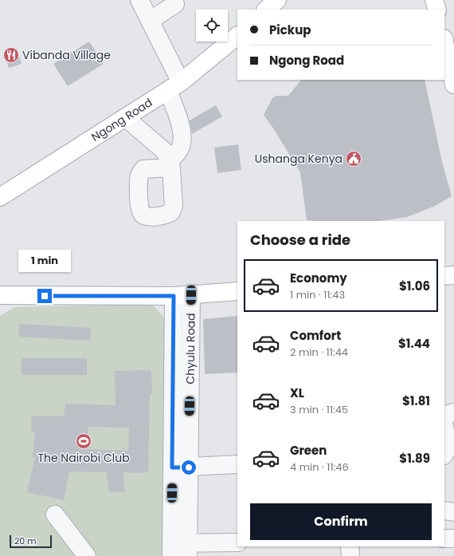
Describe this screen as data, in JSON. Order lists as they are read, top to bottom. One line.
{"streets":{"main road":["Ngong Road"],"street":["Chyulu Road"]},"places":{"restaurant":["Vibanda Village"],"public building":["Ushanga Kenya"],"sports":["The Nairobi Club"]},"scale_bar":"20 m","page":{"banner":["Pickup","Ngong Road"],"heading":"Choose a ride","bubble":"1 min","list":[{"name":"Economy","note":"1 min · 11:43","value":"$1.06"},{"name":"Comfort","note":"2 min · 11:44","value":"$1.44"},{"name":"XL","note":"3 min · 11:45","value":"$1.81"},{"name":"Green","note":"4 min · 11:46","value":"$1.89"}],"buttons":"Confirm","scale":"20 m"}}
